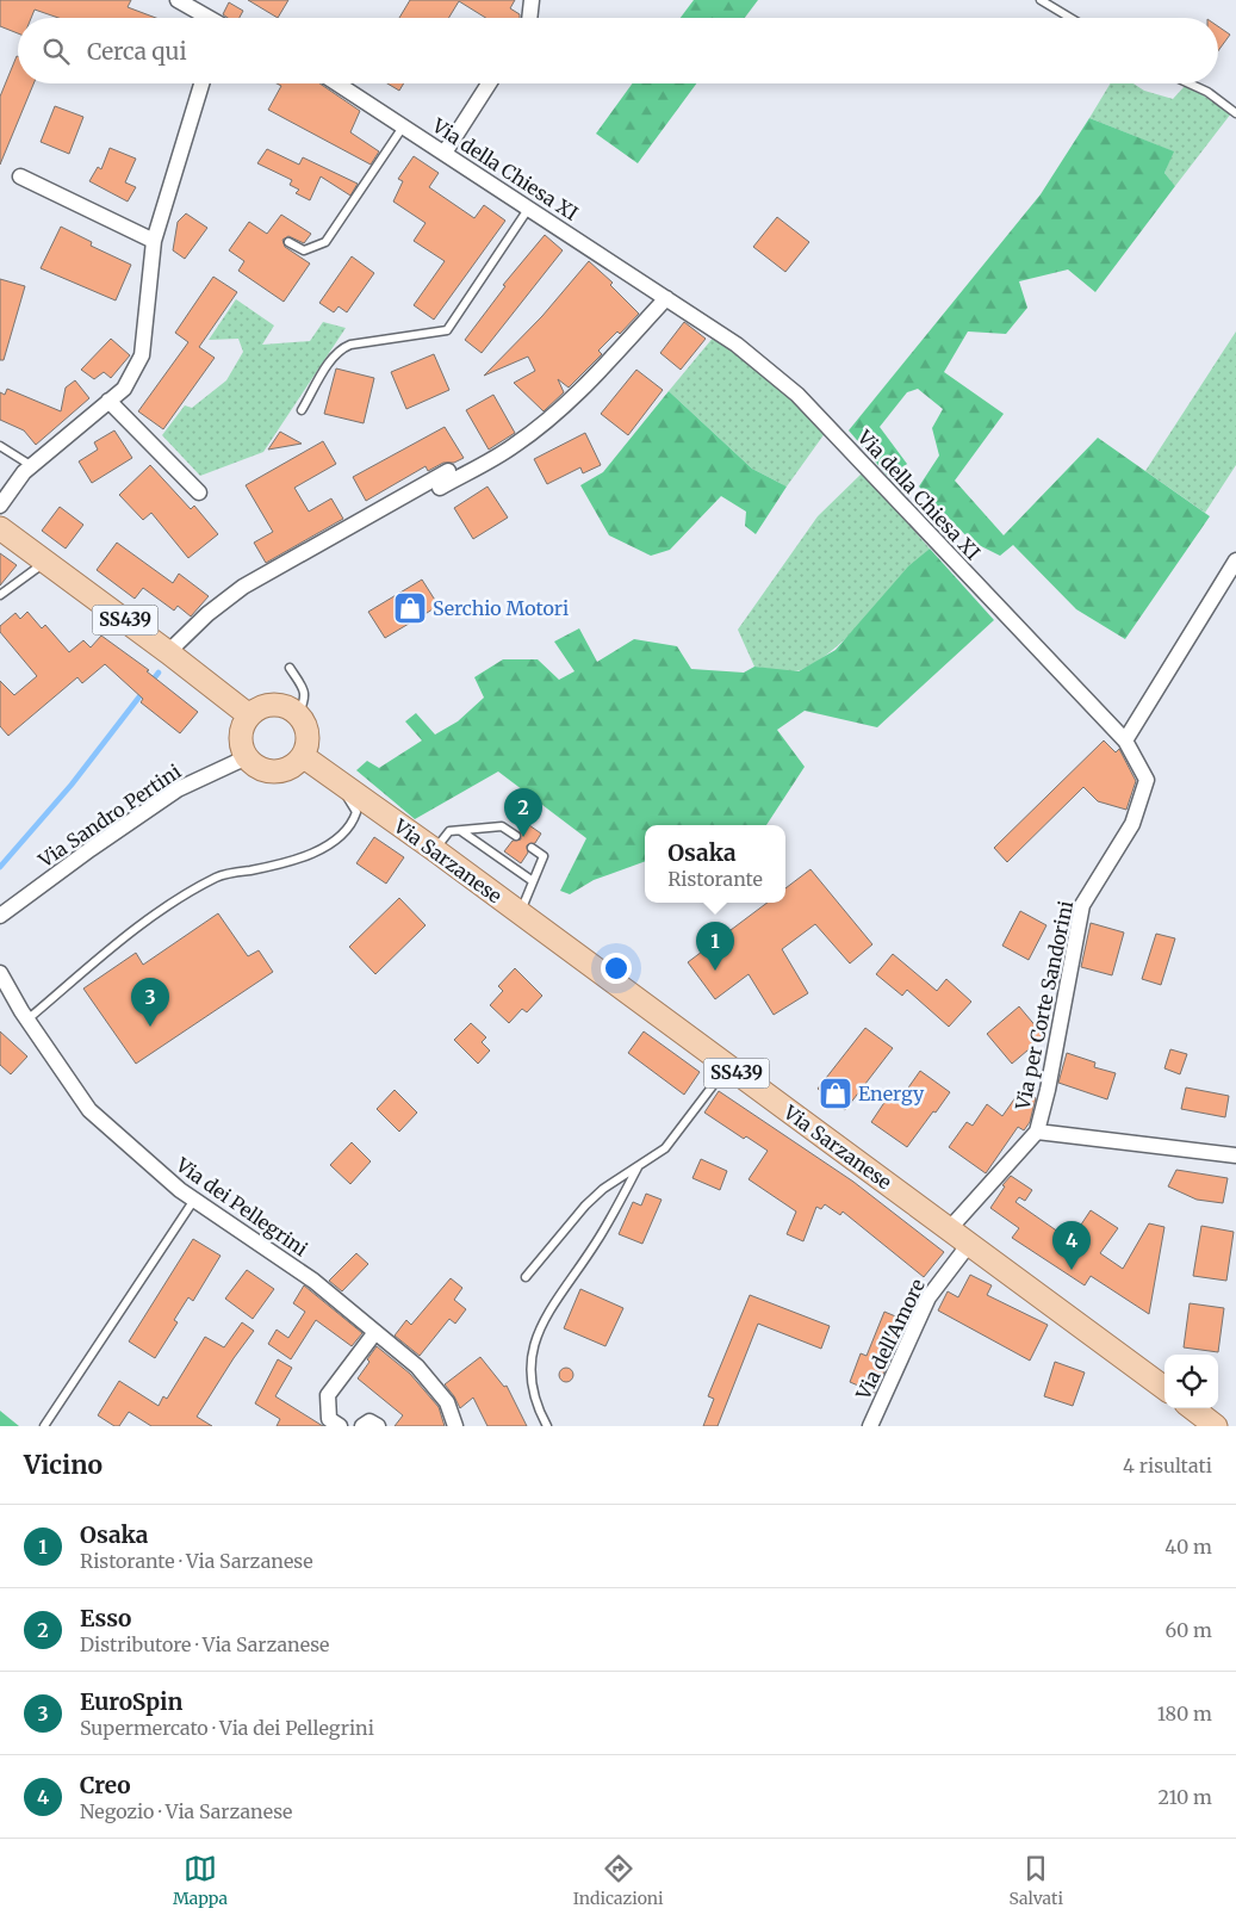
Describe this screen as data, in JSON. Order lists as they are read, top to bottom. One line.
{"streets":{"main road":["SS439","Via Sarzanese"],"street":["Via della Chiesa XI","Via Sandro Pertini","Via per Corte Sandorini","Via dei Pellegrini","Via dell'Amore"]},"crossings":[["Via della Chiesa XI","Via per Corte Sandorini"],["SS439","Via Sandro Pertini"],["SS439","Via Sarzanese"],["Via Sandro Pertini","Via Sarzanese"],["Via Sarzanese","Via per Corte Sandorini"],["Via Sarzanese","Via dell'Amore"]],"places":{"shop":["Serchio Motori","Energy"]},"page":{"search":"Cerca qui","pins":["2","1","3","4"],"popup":["Osaka","Ristorante"],"heading":["Vicino","4 risultati"],"list":[{"mark":"1","name":"Osaka","note":"Ristorante · Via Sarzanese","value":"40 m"},{"mark":"2","name":"Esso","note":"Distributore · Via Sarzanese","value":"60 m"},{"mark":"3","name":"EuroSpin","note":"Supermercato · Via dei Pellegrini","value":"180 m"},{"mark":"4","name":"Creo","note":"Negozio · Via Sarzanese","value":"210 m"}],"nav":["Mappa","Indicazioni","Salvati"]}}
